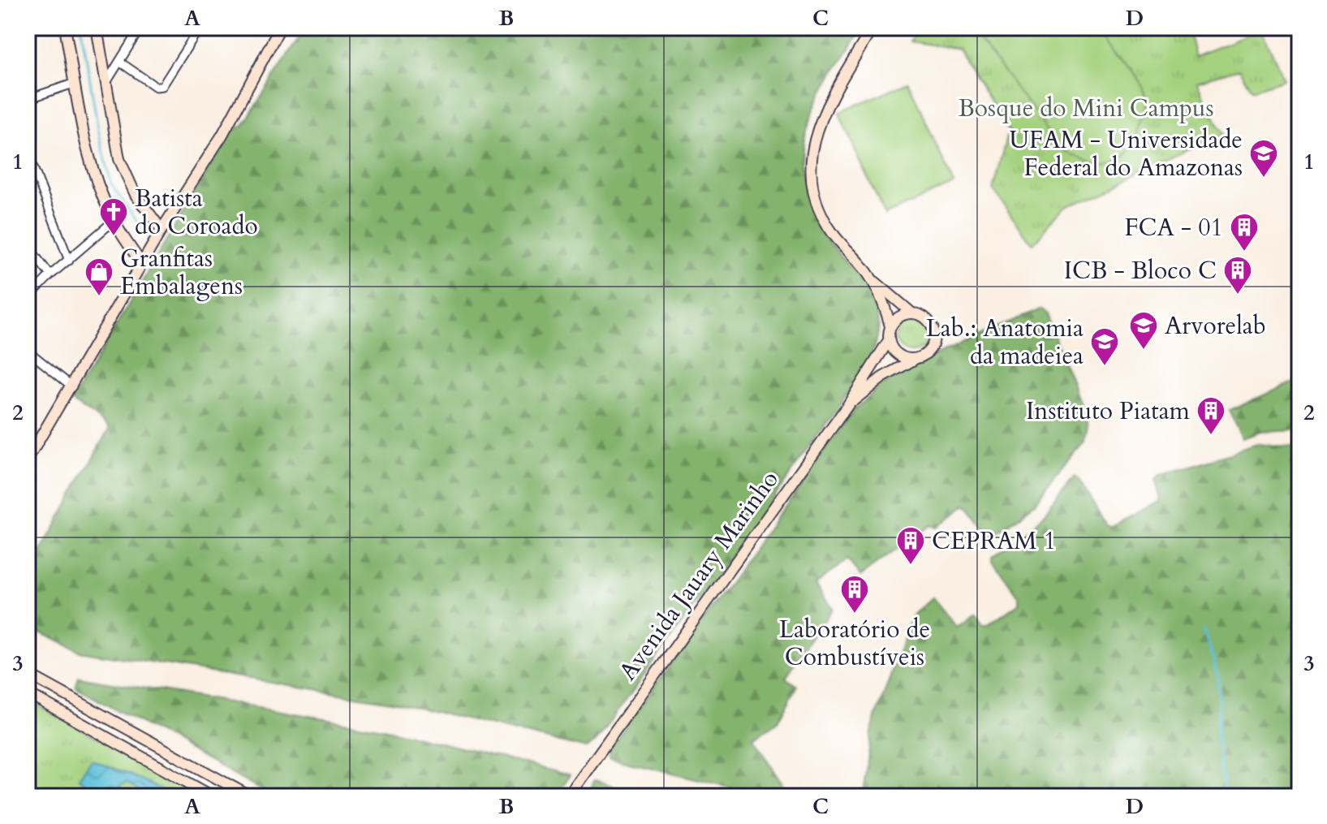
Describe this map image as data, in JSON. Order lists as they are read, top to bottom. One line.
{"streets":{"street":["Avenida Jauary Marinho"]},"parks":["Bosque do Mini Campus"],"places":{"school or university":["UFAM - Universidade Federal do Amazonas","Arvorelab","Lab.: Anatomia da madeiea"],"church":["Batista do Coroado"],"building":["FCA - 01","ICB - Bloco C","Instituto Piatam","CEPRAM 1","Laboratório de Combustíveis"],"shop":["Granfitas Embalagens"]},"grid":{"columns":["A","B","C","D"],"rows":["1","2","3"]}}
